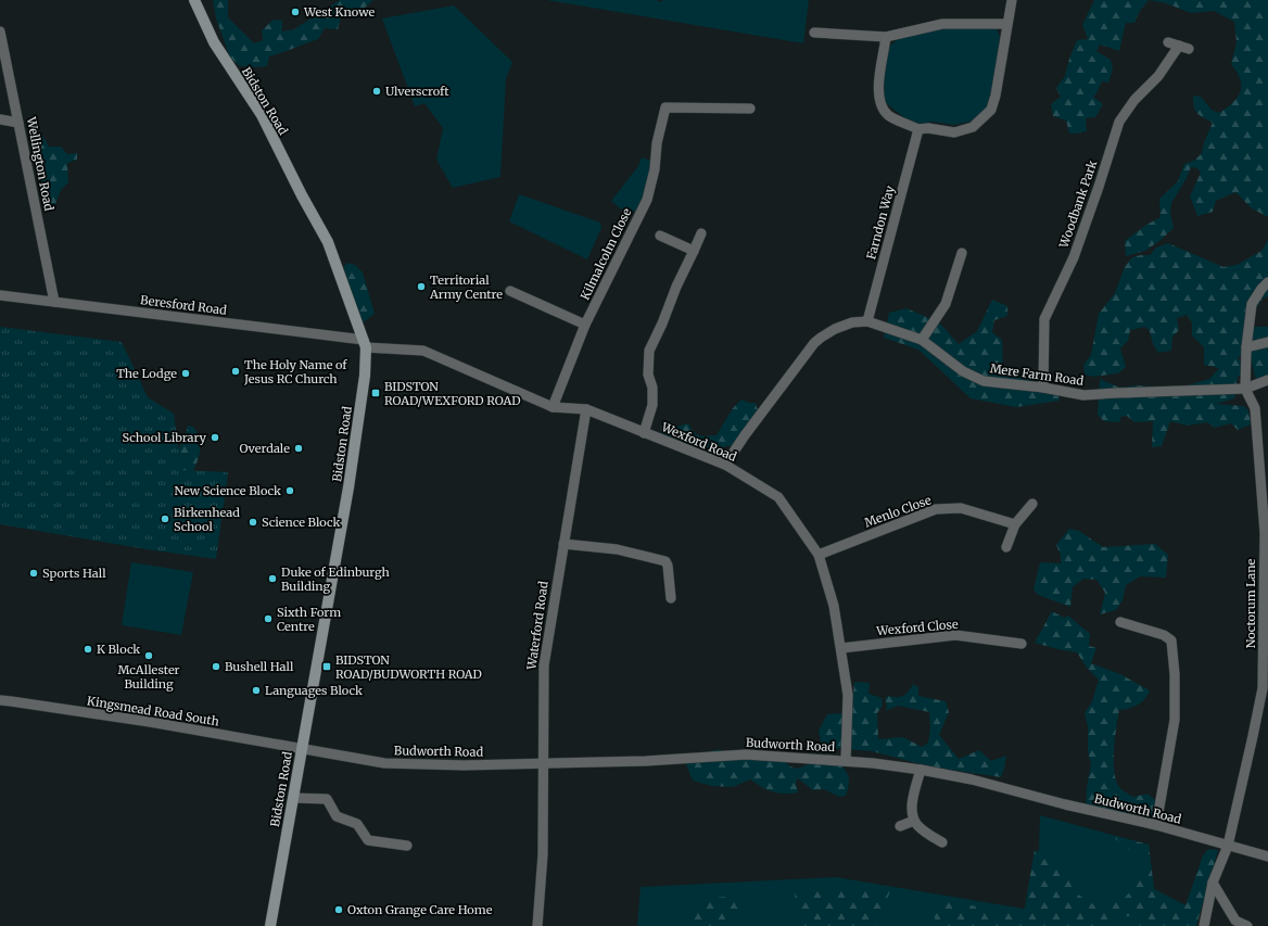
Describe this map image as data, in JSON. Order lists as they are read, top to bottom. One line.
{"streets":{"main road":["Bidston Road"],"street":["Wellington Road","Woodbank Park","Farndon Way","Kilmalcolm Close","Beresford Road","Mere Farm Road","Wexford Road","Menlo Close","Noctorum Lane","Waterford Road","Wexford Close","Kingsmead Road South","Budworth Road"]},"crossings":[["Bidston Road","Beresford Road"],["Bidston Road","Wexford Road"],["Bidston Road","Kingsmead Road South"],["Bidston Road","Budworth Road"],["Wellington Road","Beresford Road"],["Woodbank Park","Mere Farm Road"],["Farndon Way","Mere Farm Road"],["Kilmalcolm Close","Wexford Road"],["Beresford Road","Wexford Road"],["Mere Farm Road","Wexford Road"],["Mere Farm Road","Noctorum Lane"],["Wexford Road","Menlo Close"],["Wexford Road","Waterford Road"],["Wexford Road","Wexford Close"],["Wexford Road","Budworth Road"],["Noctorum Lane","Budworth Road"],["Waterford Road","Budworth Road"],["Kingsmead Road South","Budworth Road"]],"places":{"other":["West Knowe","Ulverscroft","Territorial Army Centre","The Holy Name of Jesus RC Church","The Lodge","School Library","Overdale","New Science Block","Birkenhead School","Science Block","Sports Hall","Duke of Edinburgh Building","Sixth Form Centre","K Block","McAllester Building","Bushell Hall","Languages Block","Oxton Grange Care Home"],"transit":["BIDSTON ROAD/WEXFORD ROAD","BIDSTON ROAD/BUDWORTH ROAD"]}}
